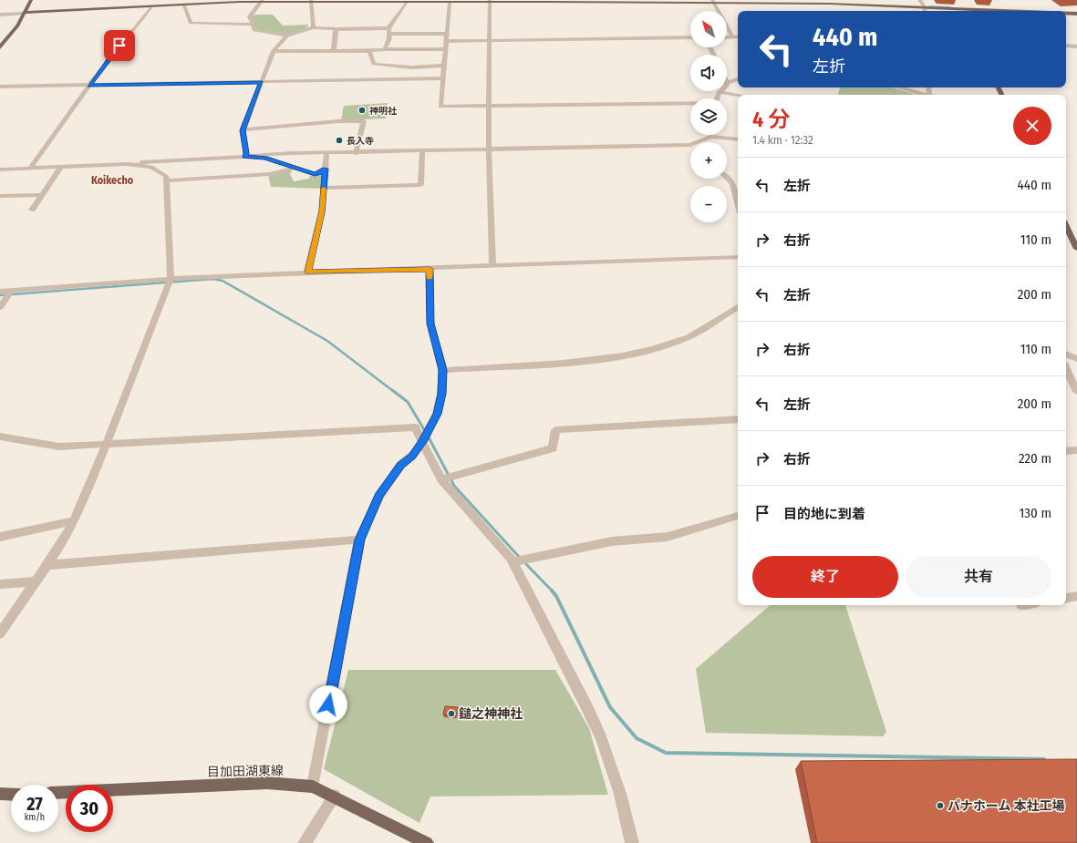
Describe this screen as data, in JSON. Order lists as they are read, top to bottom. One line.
{"streets":{"main road":["目加田湖東線"]},"districts":["Koikecho"],"places":["神明社","長入寺","鎚之神神社","パナホーム 本社工場"],"north":"top left","page":{"map_buttons":["+","−"],"turn":["440 m","左折"],"heading":["4 分","1.4 km · 12:32"],"list":[{"name":"左折","value":"440 m"},{"name":"右折","value":"110 m"},{"name":"左折","value":"200 m"},{"name":"右折","value":"110 m"},{"name":"左折","value":"200 m"},{"name":"右折","value":"220 m"},{"name":"目的地に到着","value":"130 m"}],"buttons":["終了","共有"],"speed":"27 km/h","limit":"30"}}
